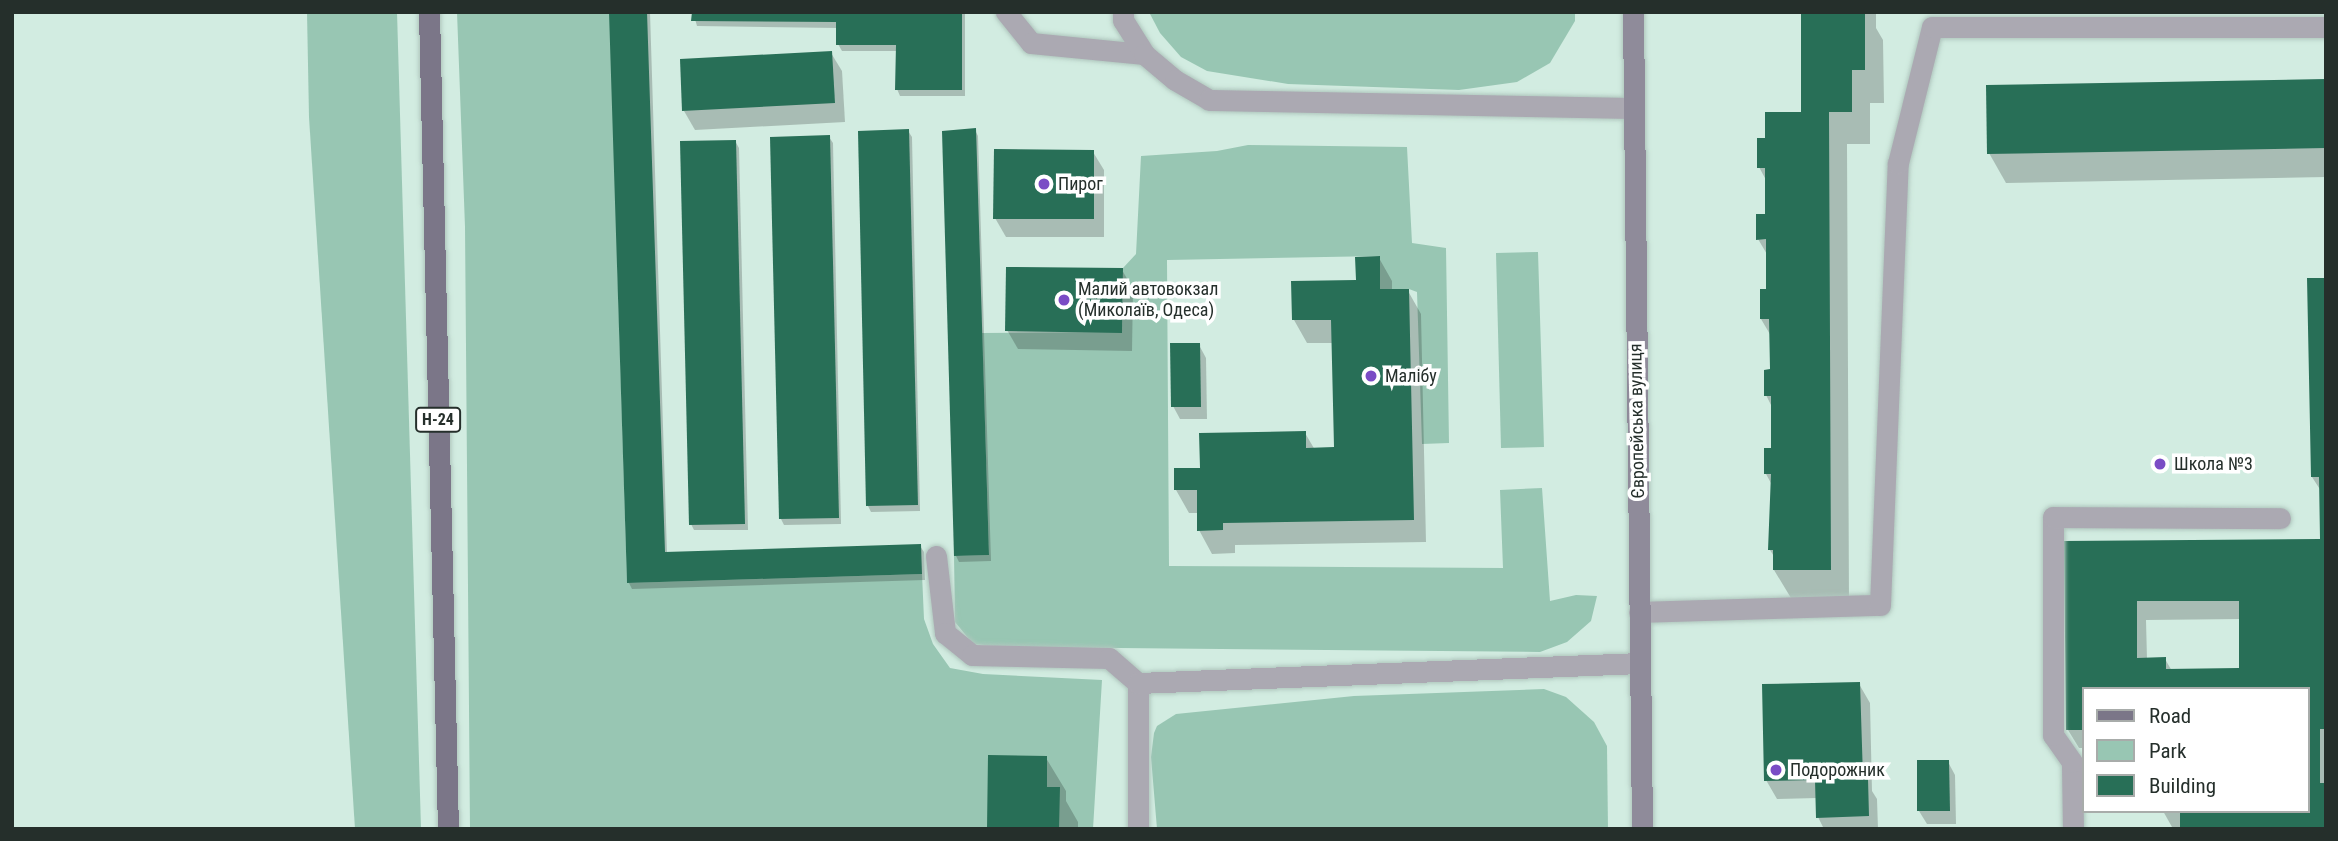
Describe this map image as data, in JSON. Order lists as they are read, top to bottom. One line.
{"streets":{"main road":["Н-24"],"street":["Європейська вулиця"]},"places":["Пирог","Малий автовокзал (Миколаїв, Одеса)","Малібу","Школа №3","Подорожник"],"legend":["Road","Park","Building"]}
